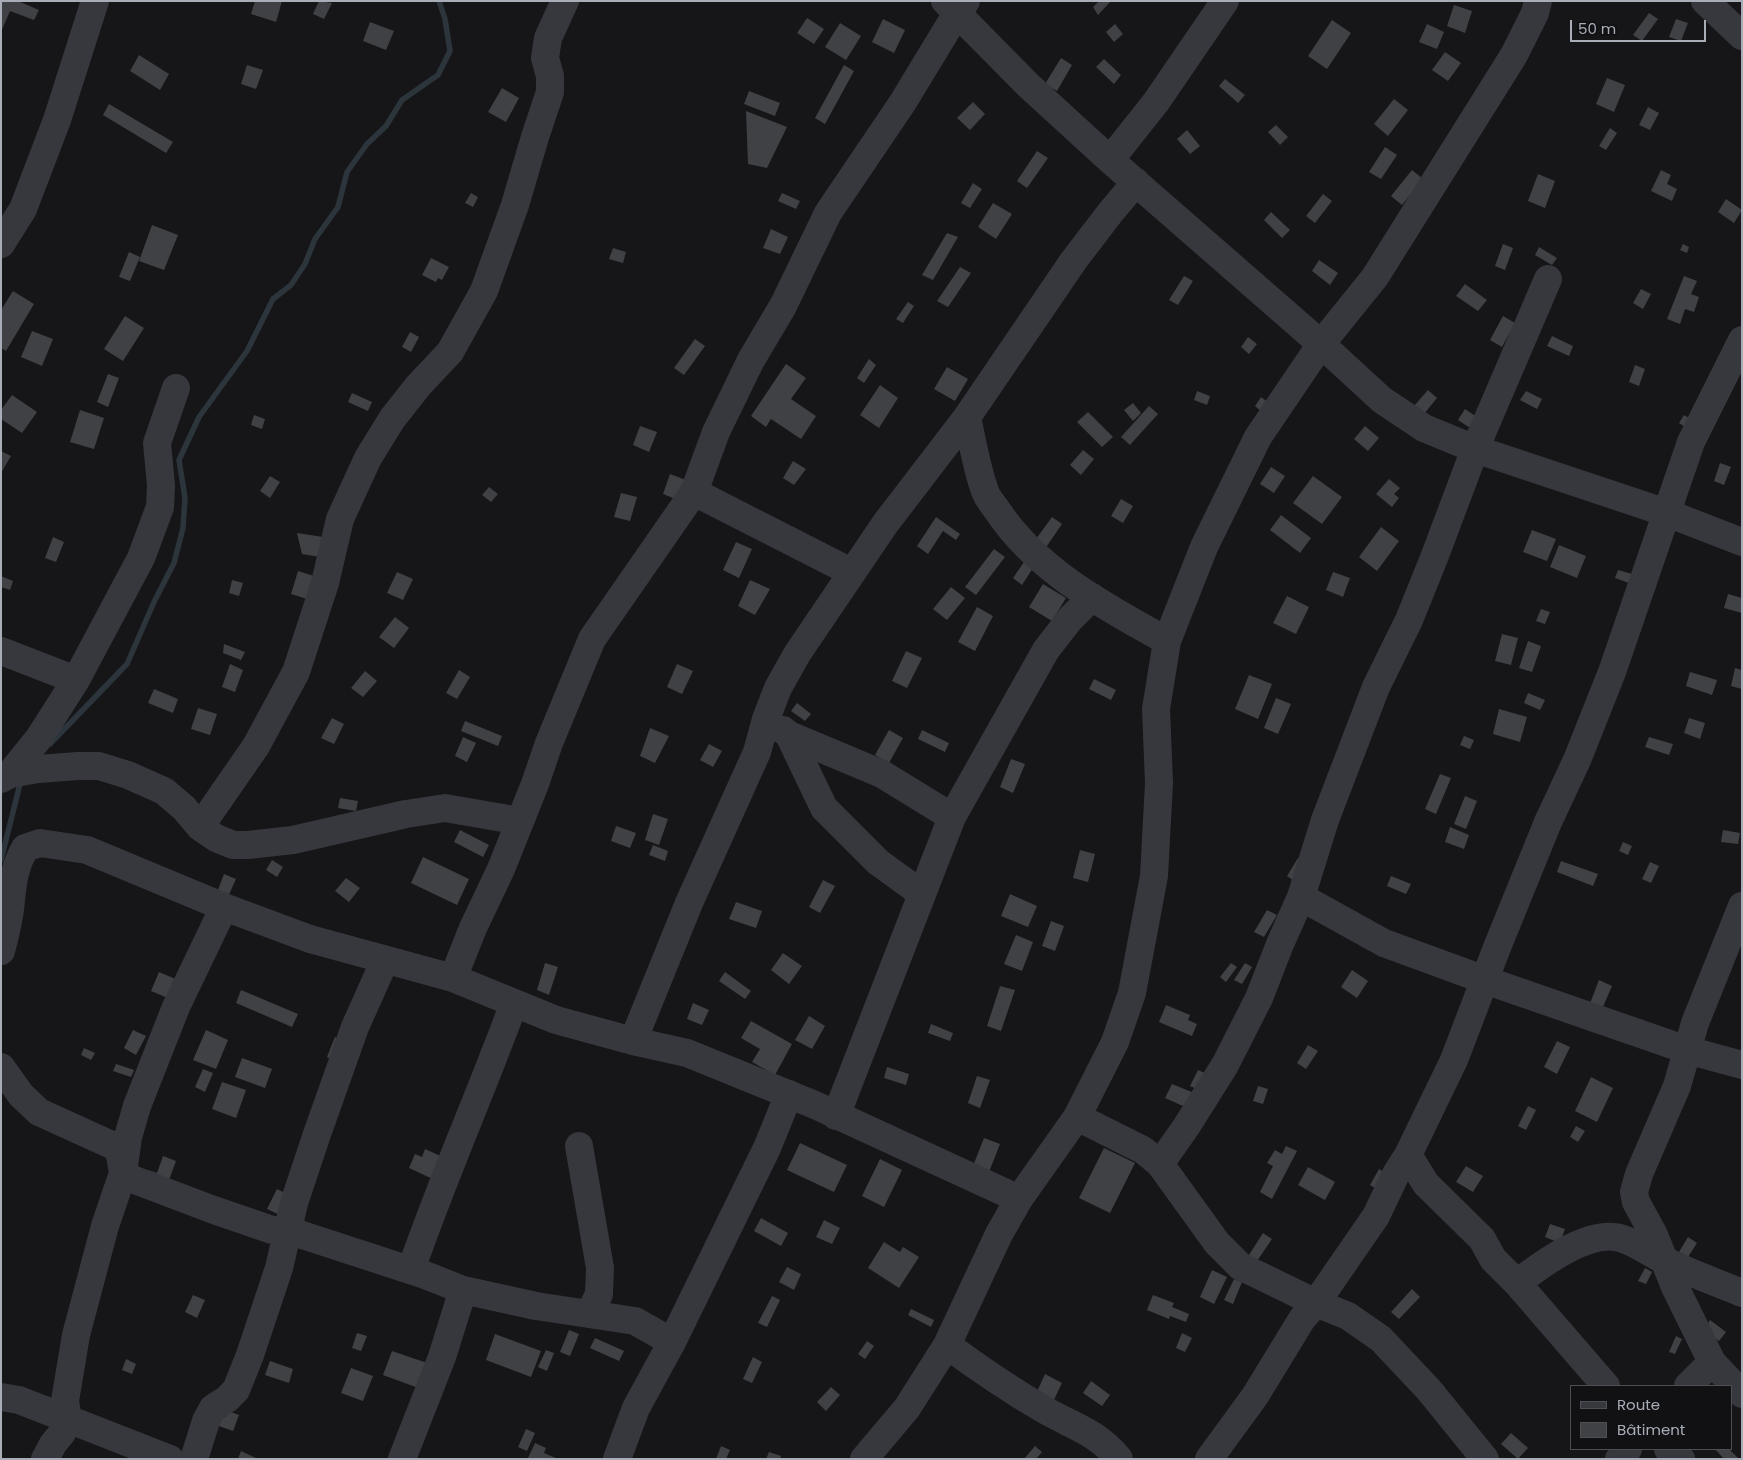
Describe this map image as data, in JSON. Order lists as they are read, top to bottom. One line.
{"legend":["Route","Bâtiment"],"scale_bar":"50 m"}
